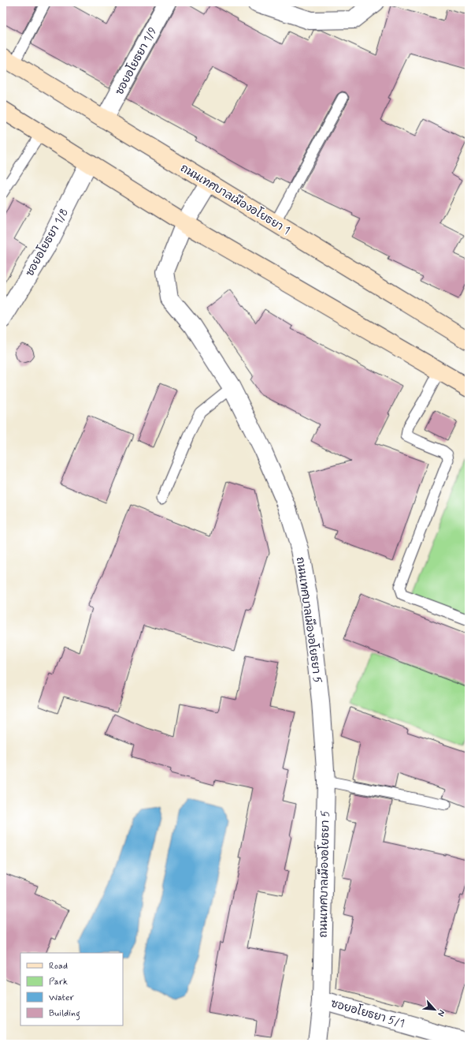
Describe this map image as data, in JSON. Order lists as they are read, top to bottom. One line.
{"streets":{"main road":["ถนนเทศบาลเมืองอโยธยา 1"],"street":["ซอยอโยธยา 1/9","ซอยอโยธยา 1/8","ถนนเทศบาลเมืองอโยธยา 5","ซอยอโยธยา 5/1"]},"crossings":[["ซอยอโยธยา 1/9","ถนนเทศบาลเมืองอโยธยา 1"],["ถนนเทศบาลเมืองอโยธยา 1","ถนนเทศบาลเมืองอโยธยา 5"],["ถนนเทศบาลเมืองอโยธยา 5","ซอยอโยธยา 5/1"]],"legend":["Road","Park","Water","Building"],"north":"bottom right"}
